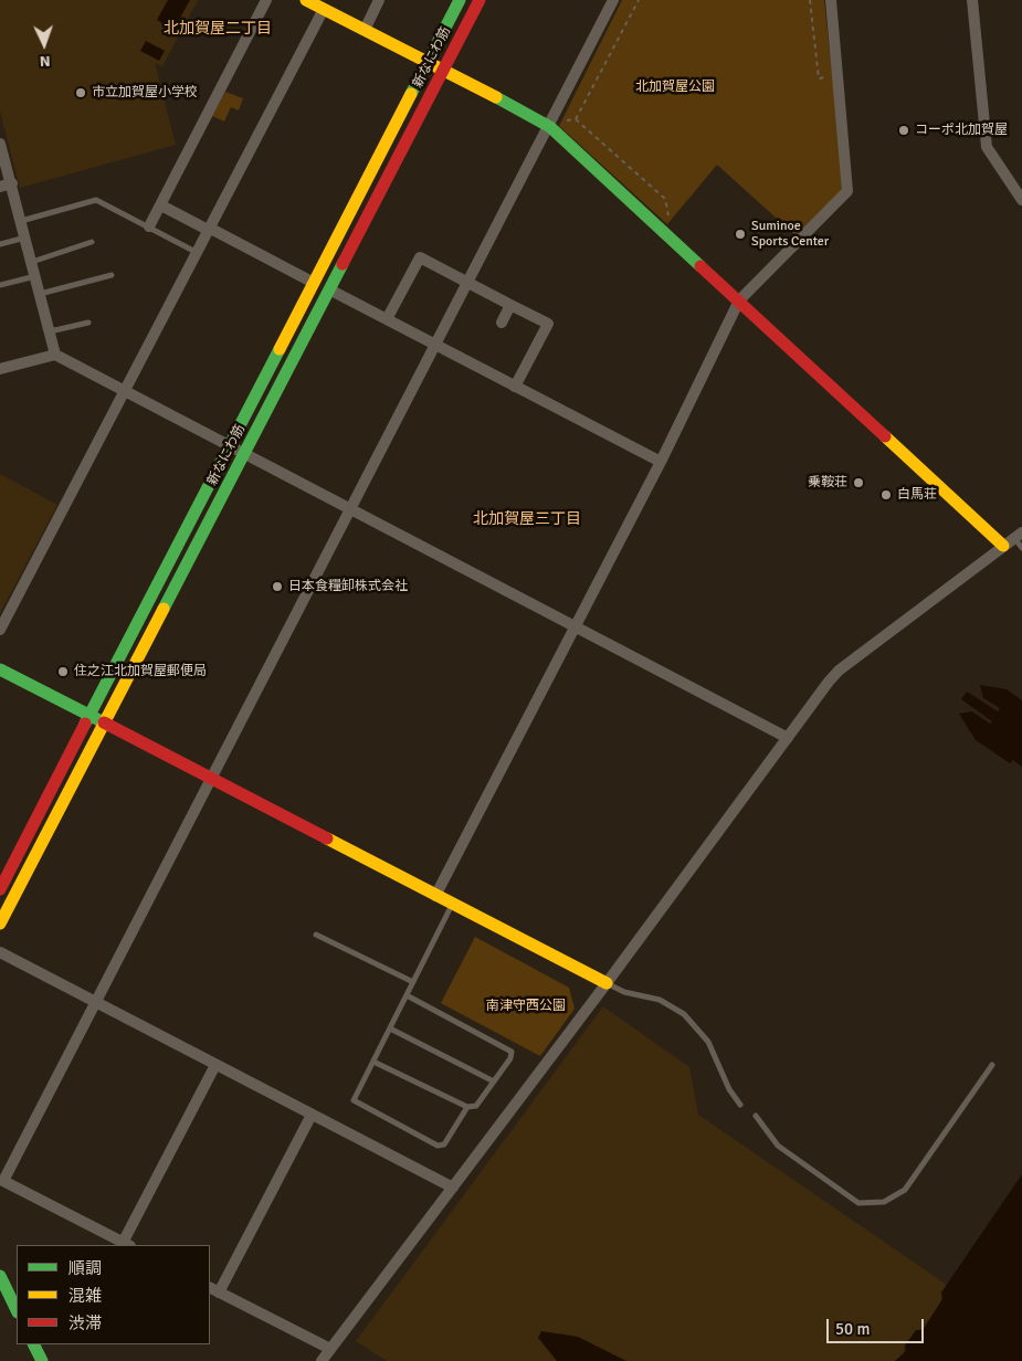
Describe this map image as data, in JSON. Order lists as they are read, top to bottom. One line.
{"streets":{"main road":["新なにわ筋"]},"districts":["北加賀屋二丁目","北加賀屋三丁目"],"parks":["北加賀屋公園","南津守西公園"],"places":["市立加賀屋小学校","コーポ北加賀屋","Suminoe Sports Center","乗鞍荘","白馬荘","日本食糧卸株式会社","住之江北加賀屋郵便局"],"legend":["順調","混雑","渋滞"],"scale_bar":"50 m","north":"bottom"}
